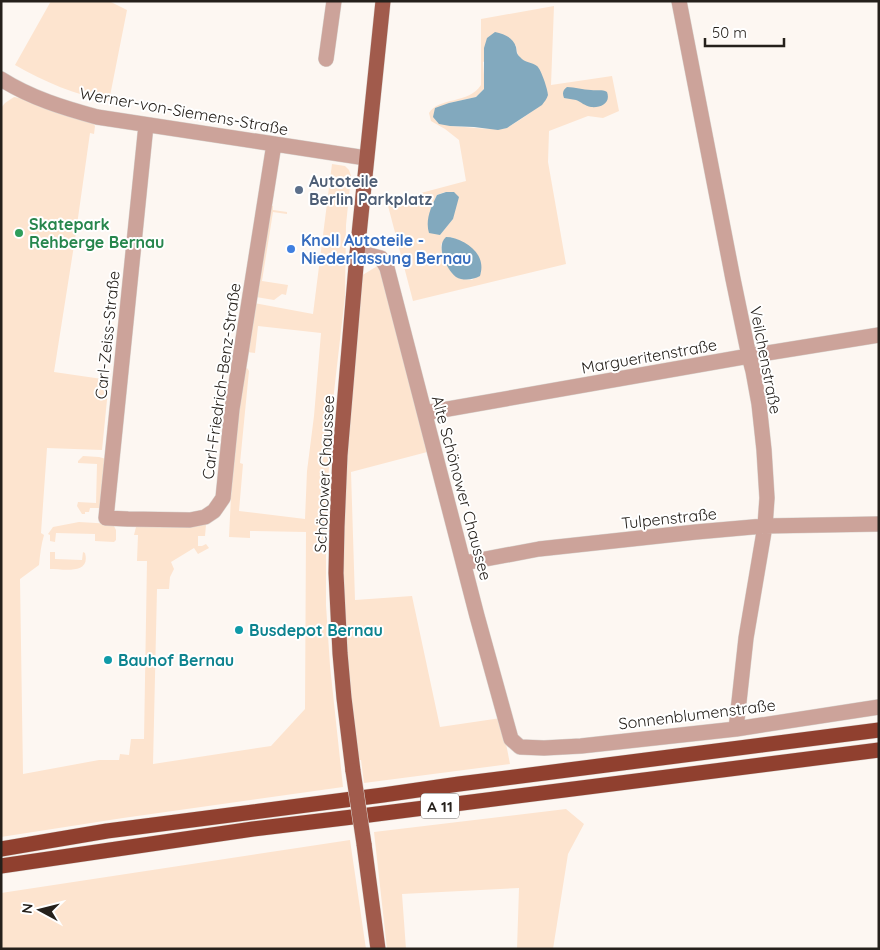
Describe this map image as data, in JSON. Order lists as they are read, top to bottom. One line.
{"streets":{"highway":["A 11"],"main road":["Schönower Chaussee"],"street":["Werner-von-Siemens-Straße","Carl-Zeiss-Straße","Margueritenstraße","Veilchenstraße","Carl-Friedrich-Benz-Straße","Alte Schönower Chaussee","Tulpenstraße","Sonnenblumenstraße"]},"crossings":[["Werner-von-Siemens-Straße","Carl-Zeiss-Straße"],["Werner-von-Siemens-Straße","Carl-Friedrich-Benz-Straße"],["Werner-von-Siemens-Straße","Schönower Chaussee"],["Carl-Zeiss-Straße","Carl-Friedrich-Benz-Straße"],["Margueritenstraße","Veilchenstraße"],["Margueritenstraße","Alte Schönower Chaussee"],["Veilchenstraße","Tulpenstraße"],["Veilchenstraße","Sonnenblumenstraße"],["Schönower Chaussee","Alte Schönower Chaussee"],["Alte Schönower Chaussee","Tulpenstraße"],["Alte Schönower Chaussee","Sonnenblumenstraße"]],"places":["Autoteile Berlin Parkplatz","Skatepark Rehberge Bernau","Knoll Autoteile - Niederlassung Bernau","Busdepot Bernau","Bauhof Bernau"],"scale_bar":"50 m","north":"left"}
